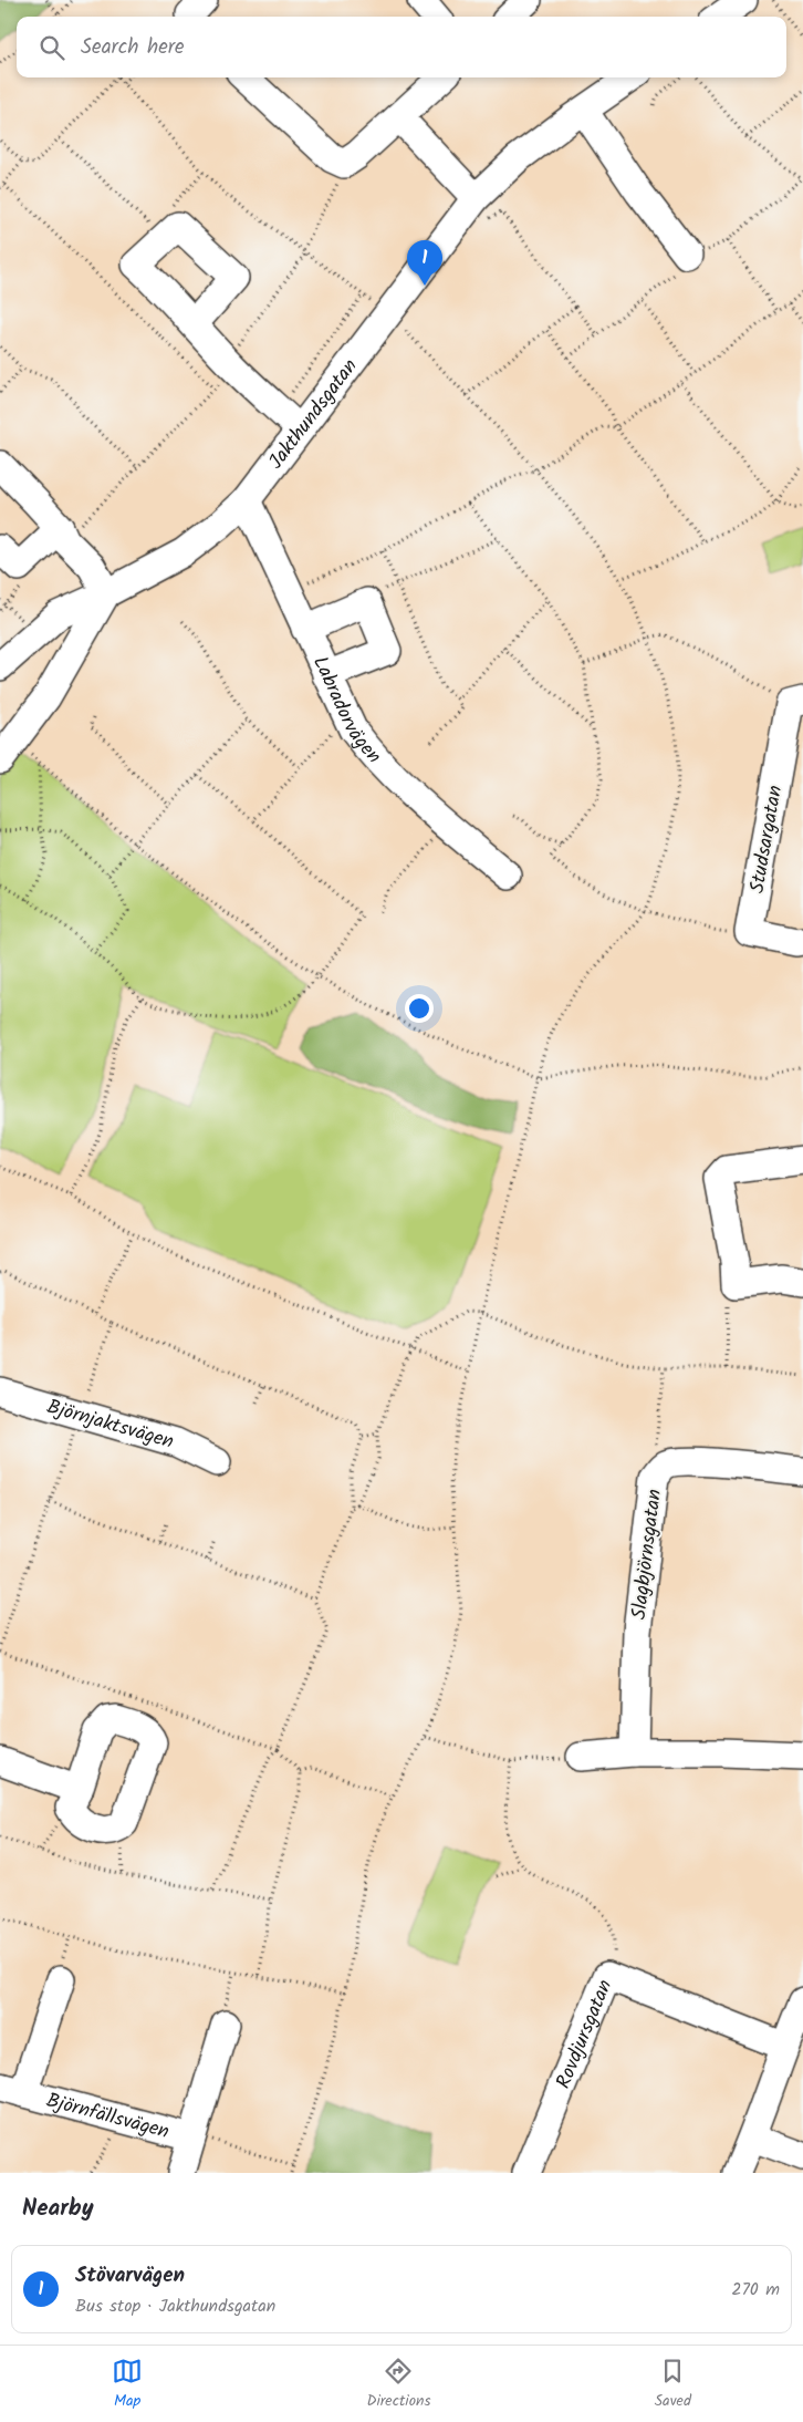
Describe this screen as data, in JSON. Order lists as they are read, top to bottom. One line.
{"streets":{"street":["Jakthundsgatan","Labradorvägen","Studsargatan","Björnjaktsvägen","Slagbjörnsgatan","Rovdjursgatan","Björnfällsvägen"]},"crossings":[["Jakthundsgatan","Labradorvägen"]],"page":{"search":"Search here","pins":"1","heading":"Nearby","list":[{"mark":"1","name":"Stövarvägen","note":"Bus stop · Jakthundsgatan","value":"270 m"}],"nav":["Map","Directions","Saved"]}}
